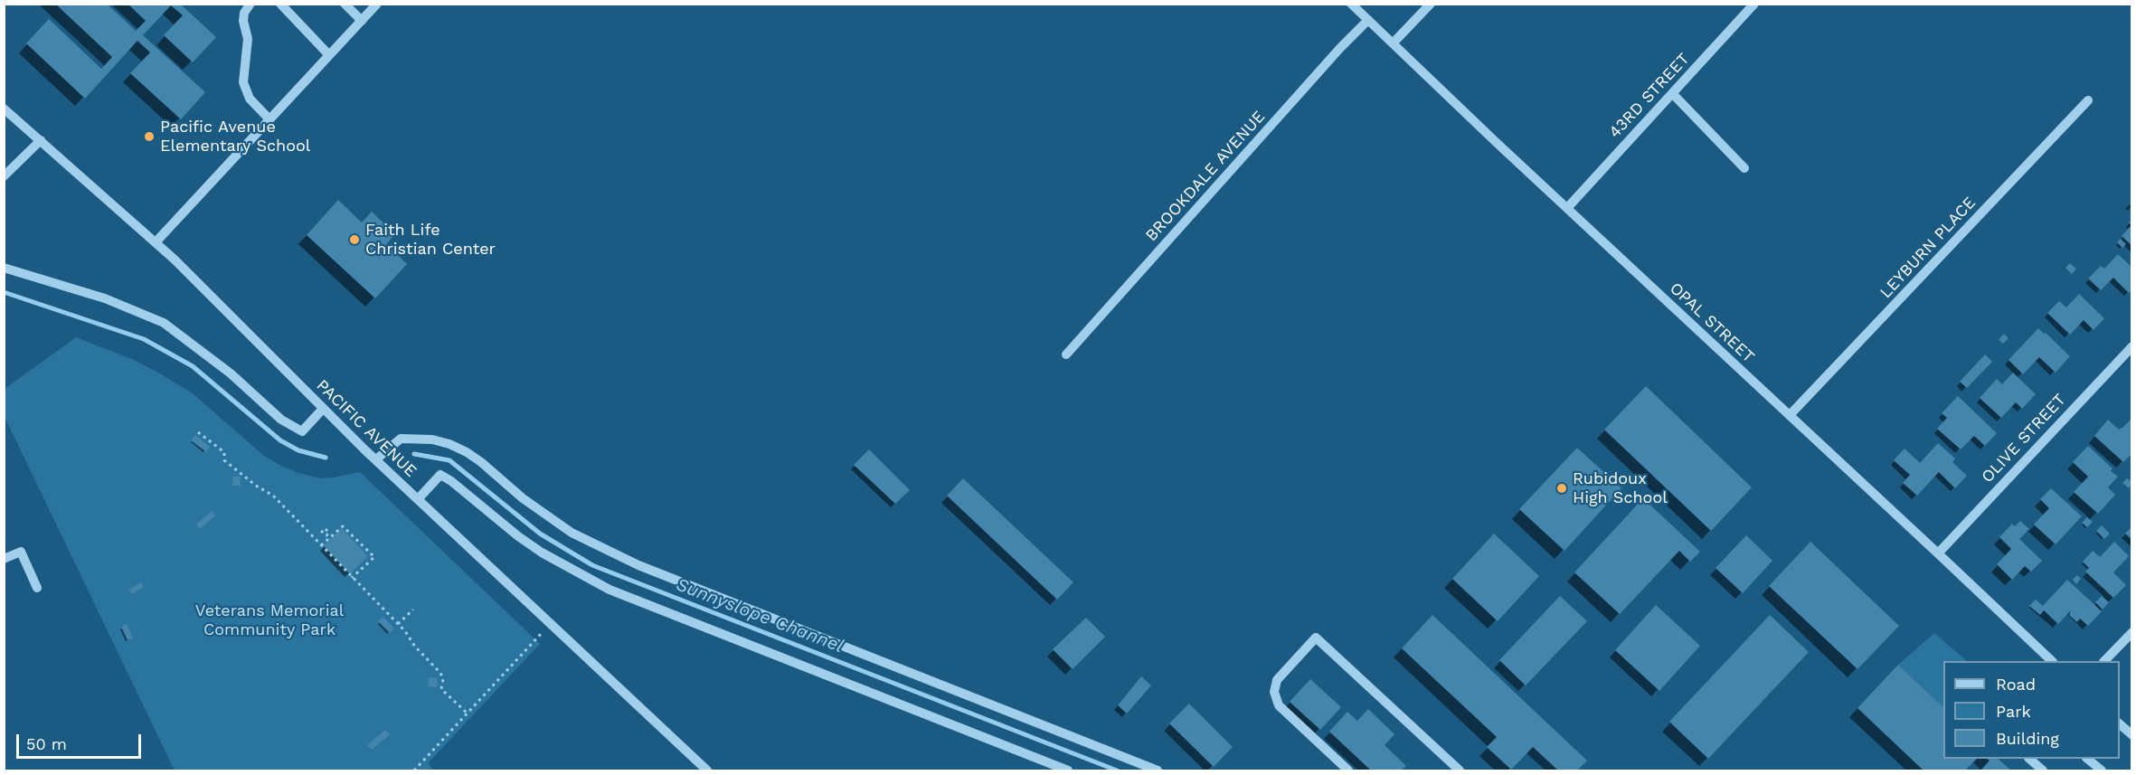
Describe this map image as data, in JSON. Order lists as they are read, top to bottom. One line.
{"streets":{"street":["43RD STREET","BROOKDALE AVENUE","LEYBURN PLACE","OPAL STREET","PACIFIC AVENUE","OLIVE STREET"]},"crossings":[["43RD STREET","OPAL STREET"],["BROOKDALE AVENUE","OPAL STREET"],["LEYBURN PLACE","OPAL STREET"],["OPAL STREET","OLIVE STREET"]],"water":["Sunnyslope Channel"],"parks":["Veterans Memorial Community Park"],"places":["Pacific Avenue Elementary School","Faith Life Christian Center","Rubidoux High School"],"legend":["Road","Park","Building"],"scale_bar":"50 m"}
